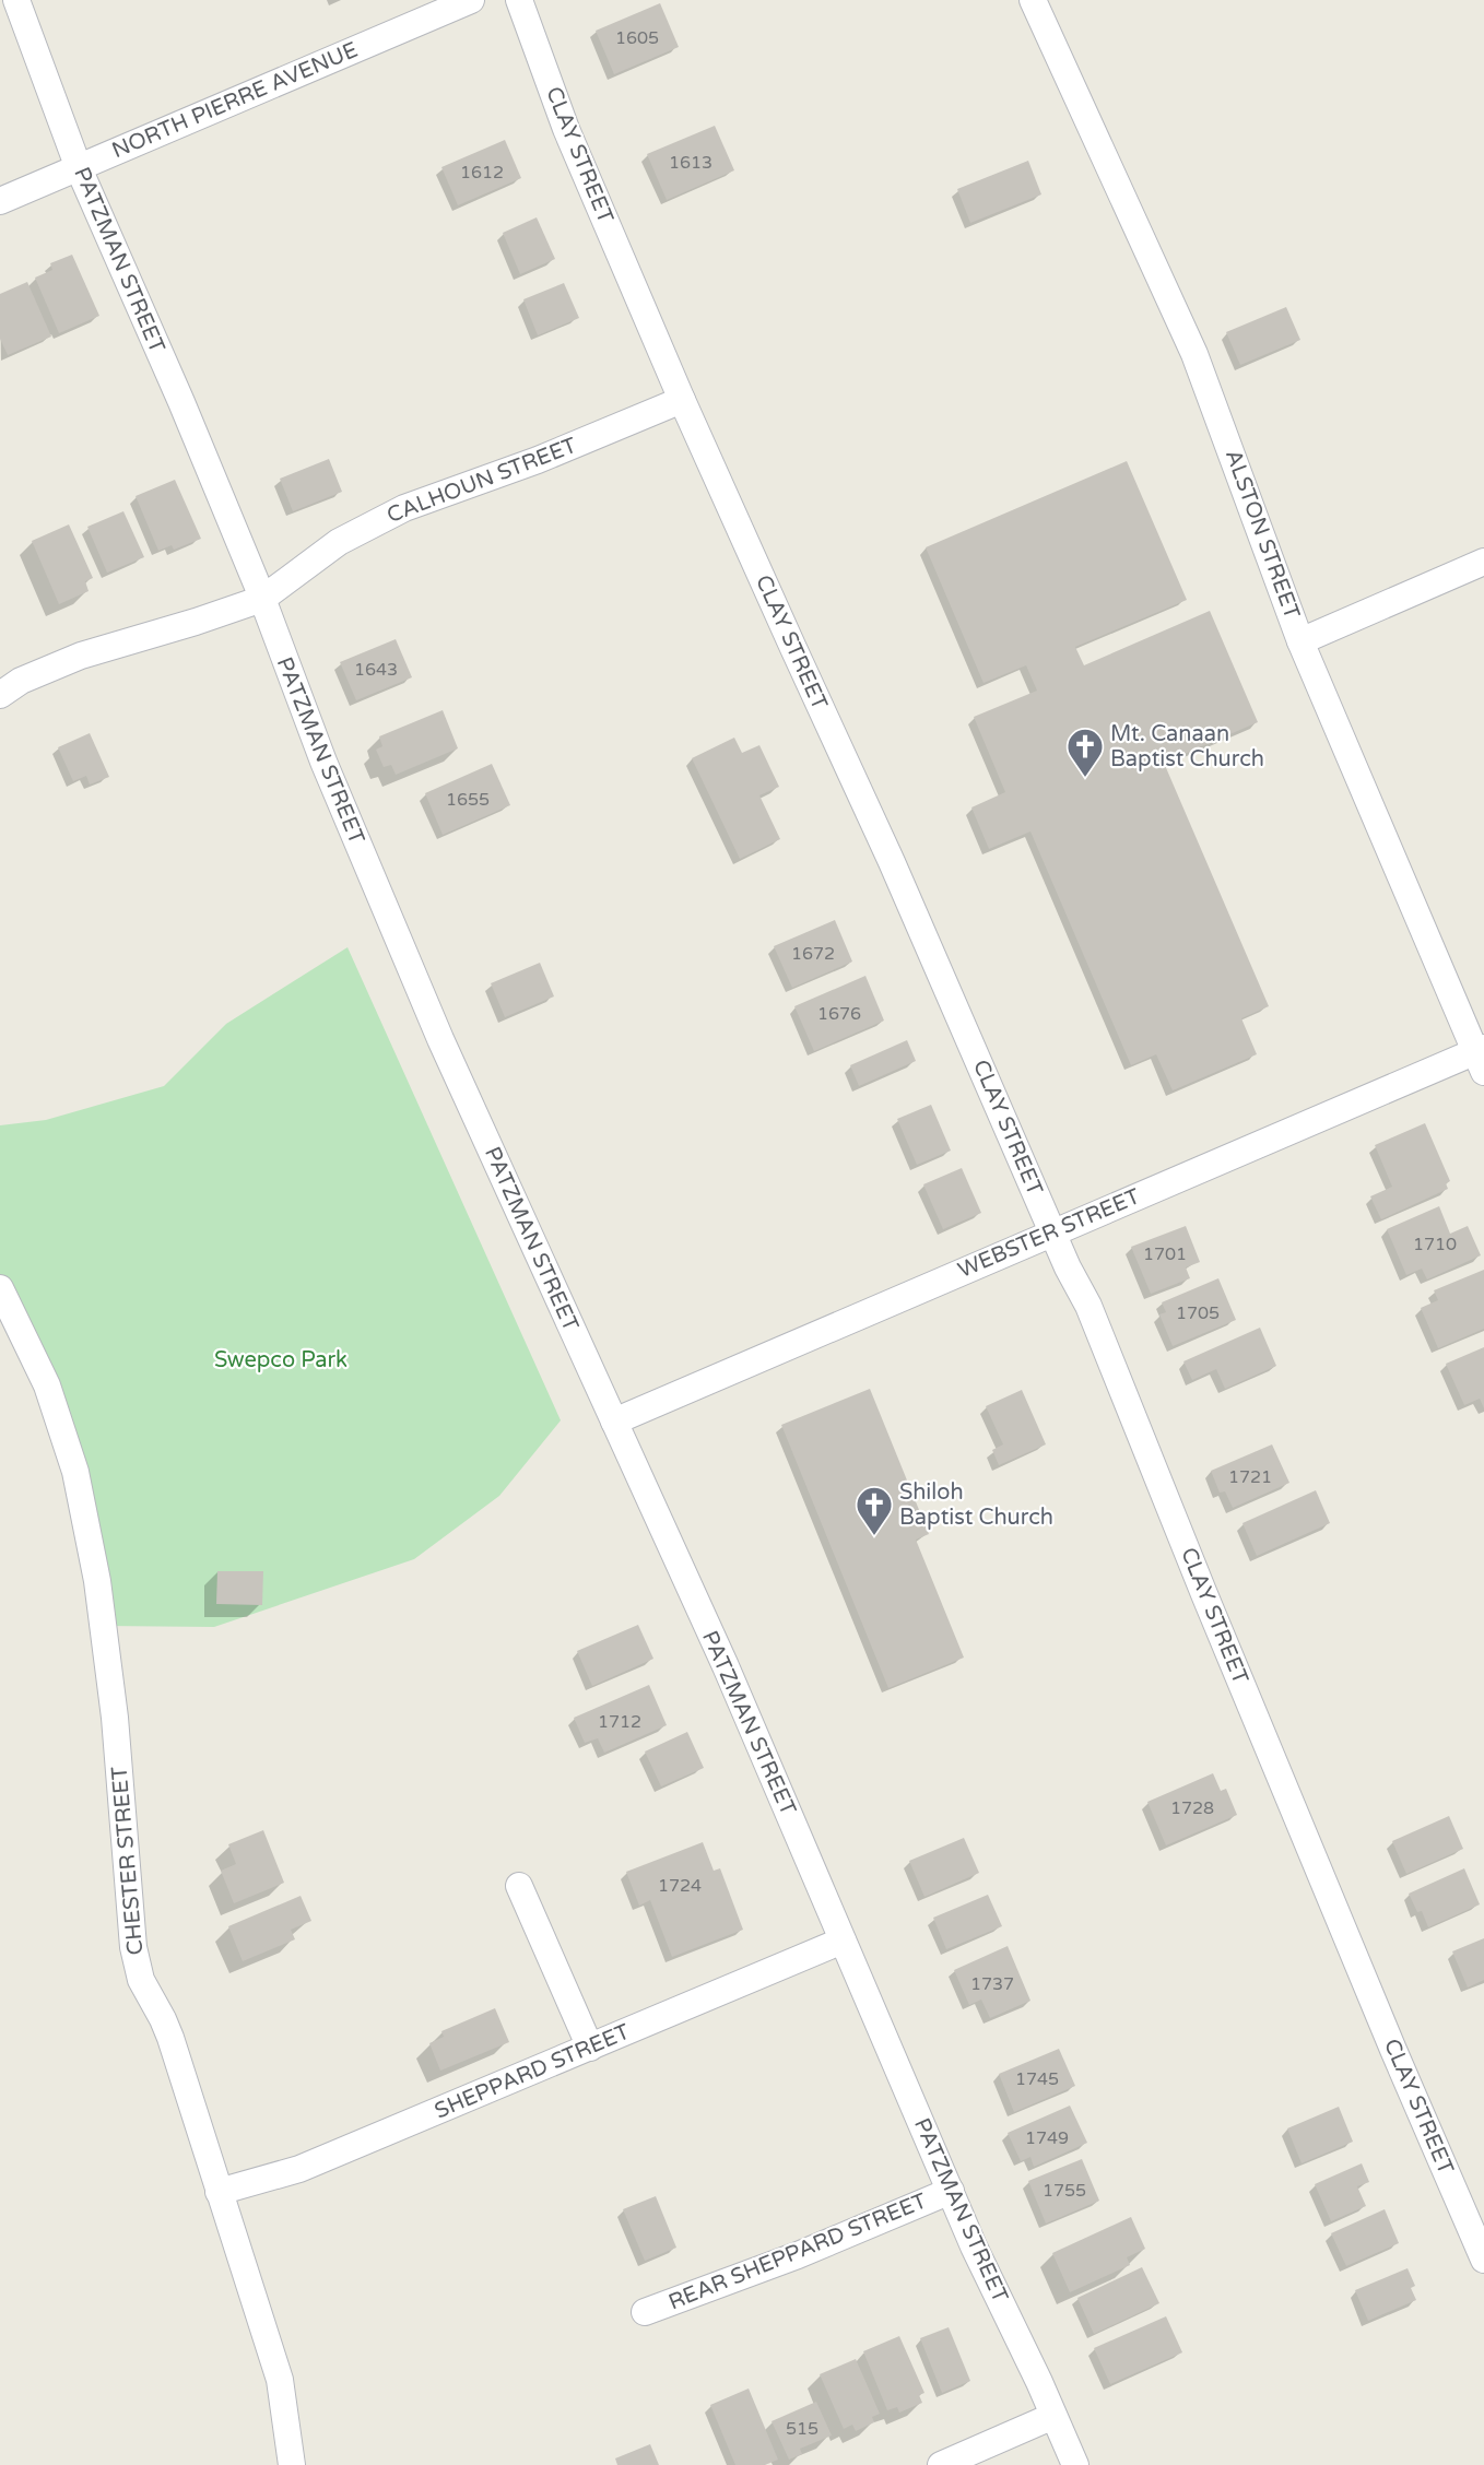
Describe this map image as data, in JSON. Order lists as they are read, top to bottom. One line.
{"streets":{"street":["NORTH PIERRE AVENUE","CLAY STREET","PATZMAN STREET","CALHOUN STREET","ALSTON STREET","WEBSTER STREET","CHESTER STREET","SHEPPARD STREET","REAR SHEPPARD STREET"]},"crossings":[["NORTH PIERRE AVENUE","PATZMAN STREET"],["CLAY STREET","CALHOUN STREET"],["CLAY STREET","WEBSTER STREET"],["PATZMAN STREET","CALHOUN STREET"],["PATZMAN STREET","WEBSTER STREET"],["PATZMAN STREET","SHEPPARD STREET"],["PATZMAN STREET","REAR SHEPPARD STREET"],["ALSTON STREET","WEBSTER STREET"],["CHESTER STREET","SHEPPARD STREET"]],"parks":["Swepco Park"],"places":{"church":["Mt. Canaan Baptist Church","Shiloh Baptist Church"]},"house_numbers":["1605","1613","1612","1643","1655","1672","1676","1710","1701","1705","1721","1712","1728","1724","1737","1745","1749","1755","515"]}
